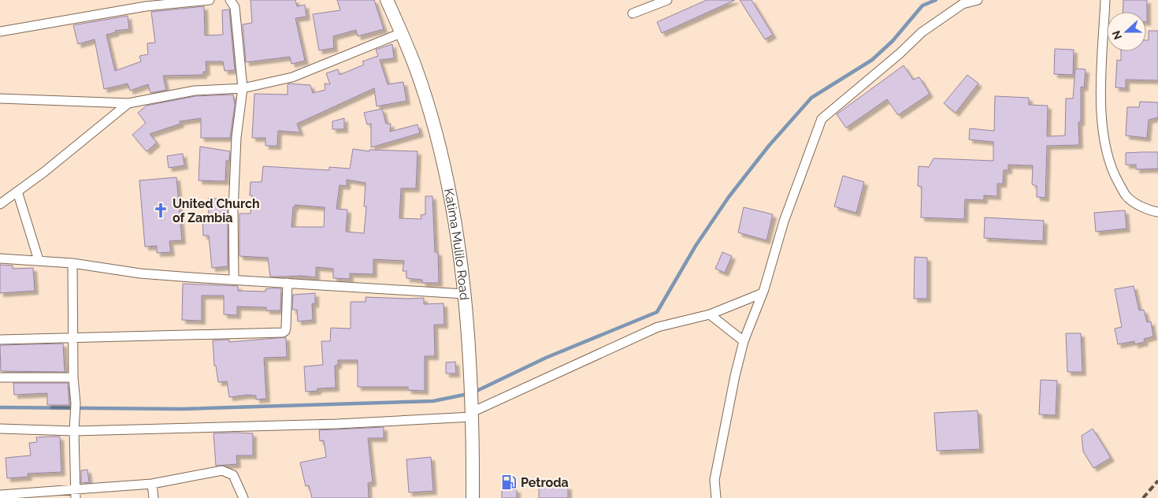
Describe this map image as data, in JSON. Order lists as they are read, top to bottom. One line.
{"streets":{"main road":["Katima Mulilo Road"]},"places":{"church":["United Church of Zambia"],"fuel station":["Petroda"]},"north":"left"}
